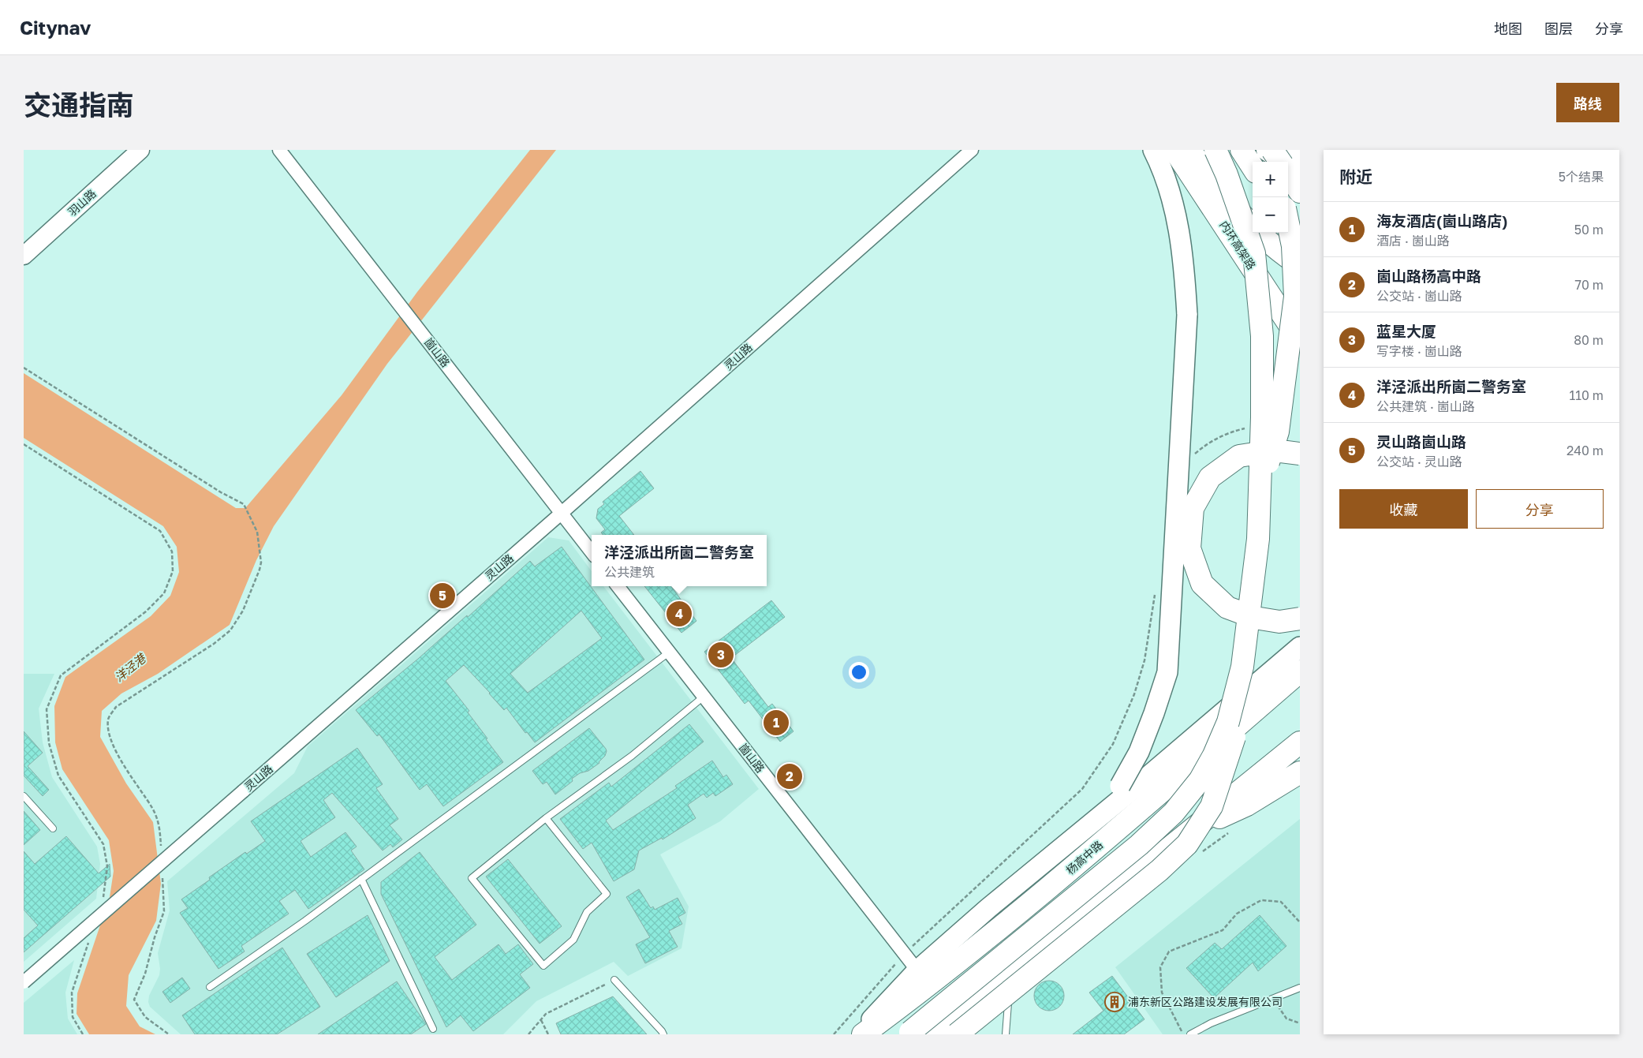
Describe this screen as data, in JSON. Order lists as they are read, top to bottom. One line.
{"streets":{"highway":["内环高架路","杨高中路"],"street":["羽山路","崮山路","灵山路"]},"crossings":[["崮山路","灵山路"]],"water":["洋泾港"],"places":{"building":["浦东新区公路建设发展有限公司"]},"page":{"header":"Citynav","nav":["地图","图层","分享"],"title":"交通指南","buttons":["路线",["收藏","分享"]],"heading":["附近","5个结果"],"map_buttons":["+","−"],"list":[{"mark":"1","name":"海友酒店(崮山路店)","note":"酒店 · 崮山路","value":"50 m"},{"mark":"2","name":"崮山路杨高中路","note":"公交站 · 崮山路","value":"70 m"},{"mark":"3","name":"蓝星大厦","note":"写字楼 · 崮山路","value":"80 m"},{"mark":"4","name":"洋泾派出所崮二警务室","note":"公共建筑 · 崮山路","value":"110 m"},{"mark":"5","name":"灵山路崮山路","note":"公交站 · 灵山路","value":"240 m"}],"popup":["洋泾派出所崮二警务室","公共建筑"],"pins":["5","4","3","1","2"]}}
